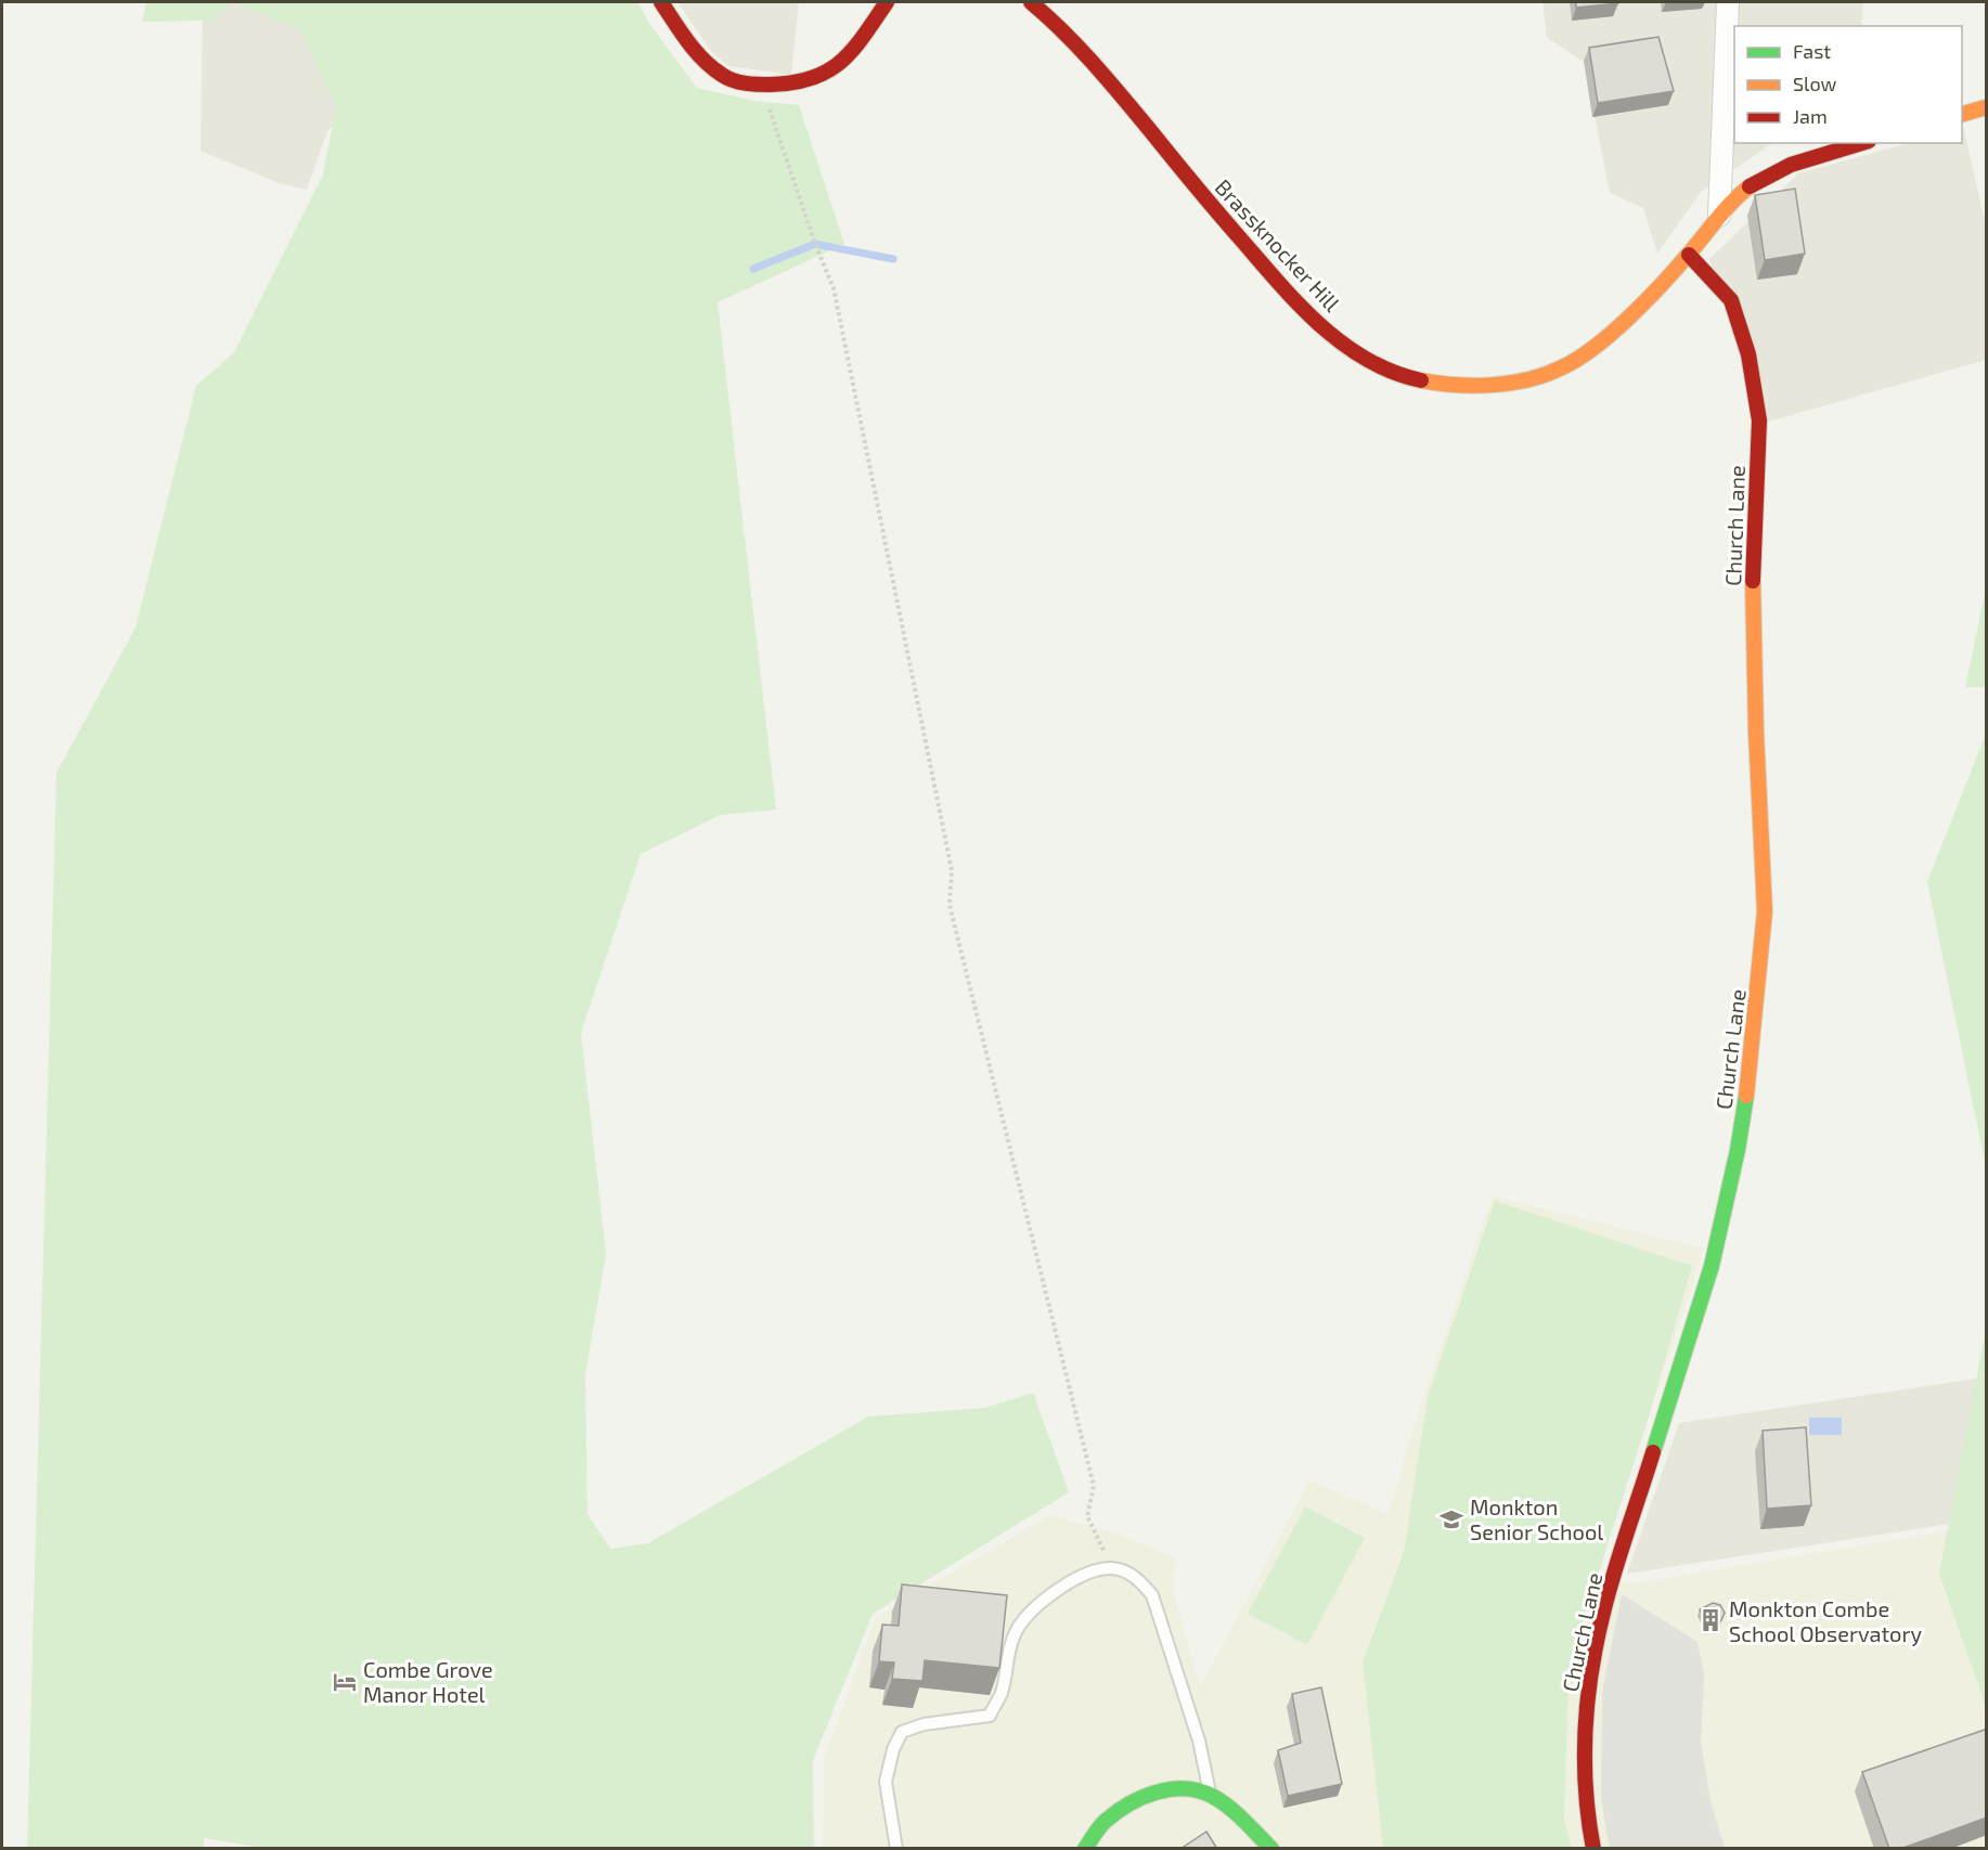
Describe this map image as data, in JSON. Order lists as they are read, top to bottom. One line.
{"streets":{"street":["Brassknocker Hill","Church Lane"]},"crossings":[["Brassknocker Hill","Church Lane"]],"places":{"school or university":["Monkton Senior School"],"building":["Monkton Combe School Observatory"],"hotel":["Combe Grove Manor Hotel"]},"legend":["Fast","Slow","Jam"]}
